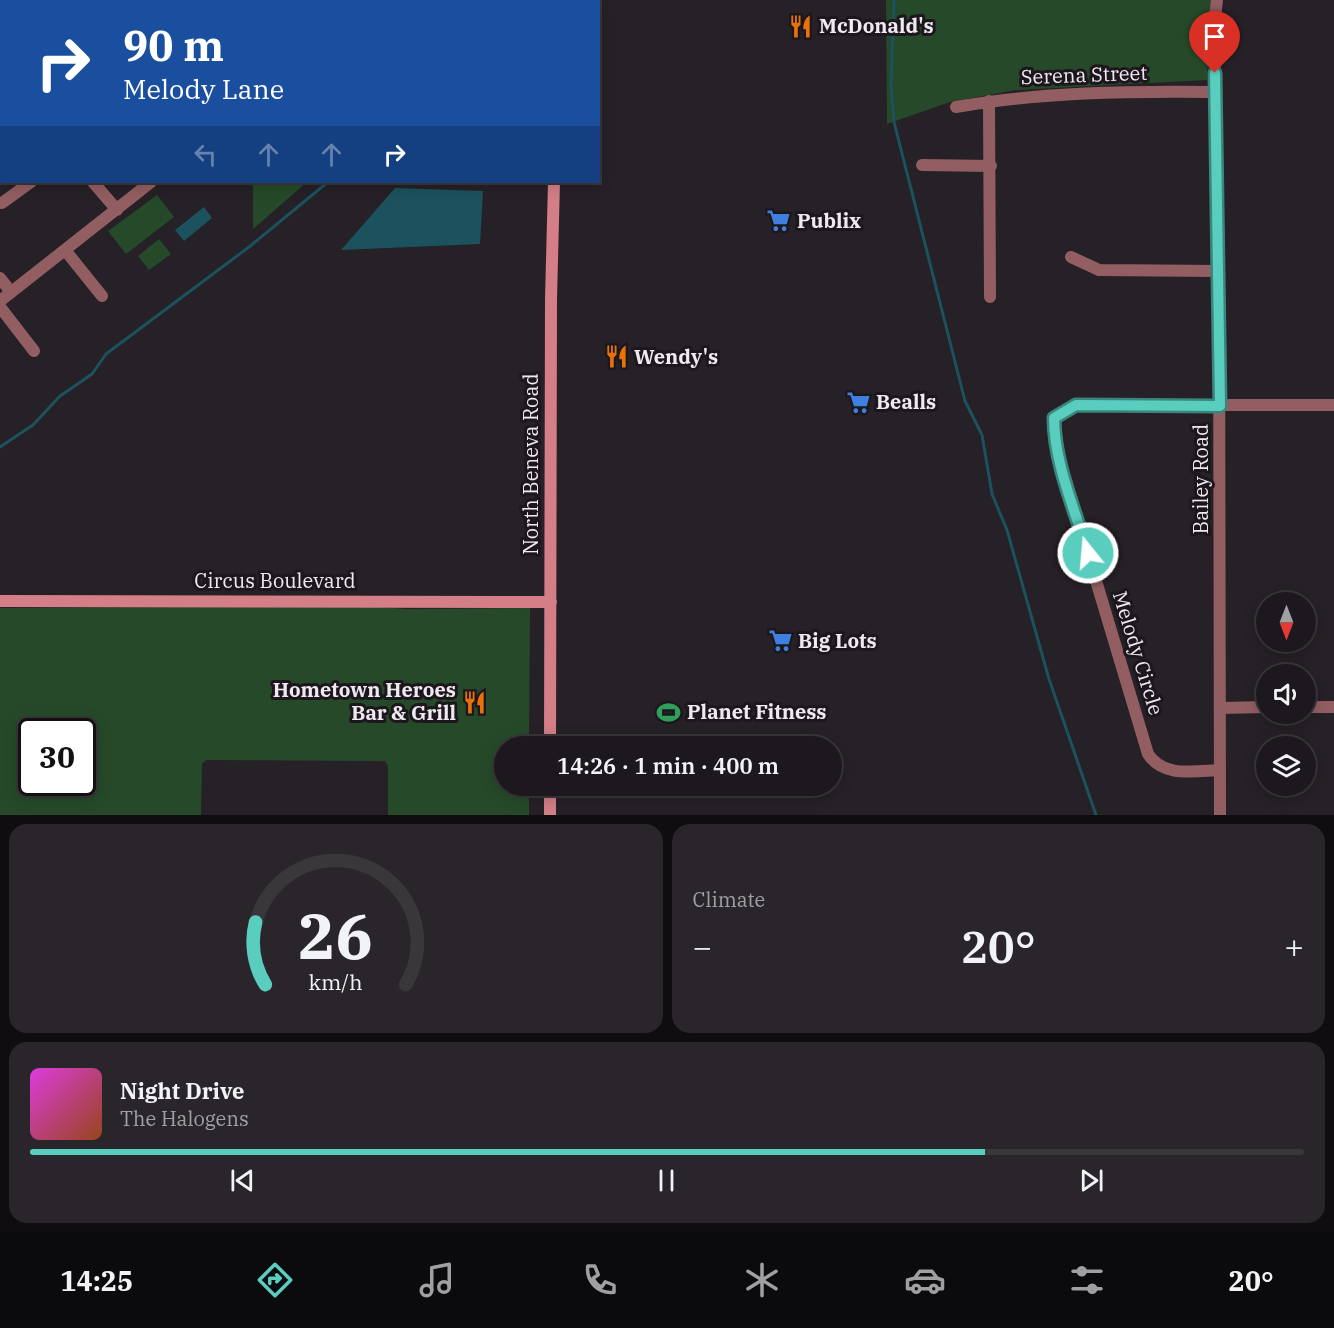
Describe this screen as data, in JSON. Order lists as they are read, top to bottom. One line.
{"streets":{"main road":["North Beneva Road","Circus Boulevard"],"street":["Serena Street","Bailey Road","Melody Circle"]},"crossings":[["Serena Street","Bailey Road"],["North Beneva Road","Circus Boulevard"],["Bailey Road","Melody Circle"]],"places":{"restaurant":["McDonald's","Wendy's","Hometown Heroes Bar & Grill"],"supermarket":["Publix","Bealls","Big Lots"],"sports":["Planet Fitness"]},"north":"bottom","page":{"turn":["90 m","Melody Lane"],"limit":"30","trip":"14:26 · 1 min · 400 m","tile":"Climate","heat":["−","20°","+"],"song":["Night Drive","The Halogens"],"tabs":["14:25","20°"],"gauge":["26","km/h"]}}
